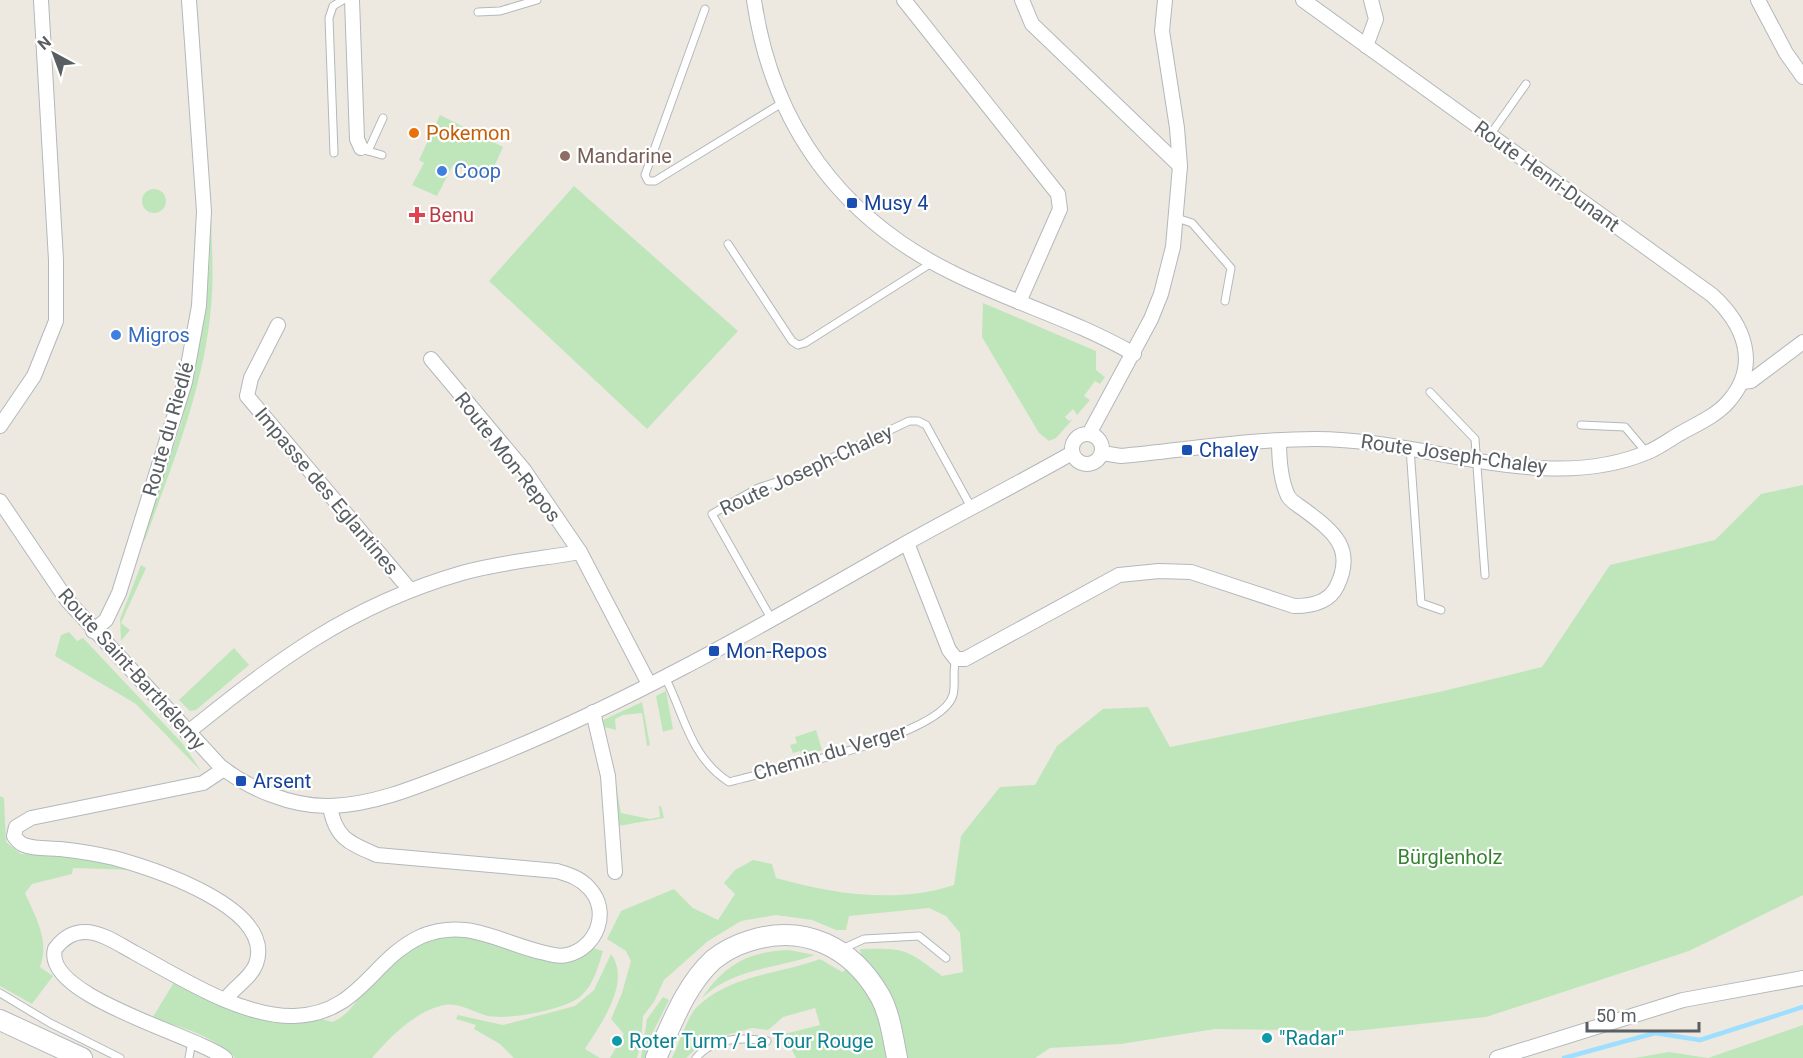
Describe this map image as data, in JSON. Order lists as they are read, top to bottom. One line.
{"streets":{"street":["Route Henri-Dunant","Route du Riedlé","Route Joseph-Chaley","Route Mon-Repos","Impasse des Eglantines","Route Saint-Barthélemy"],"lane":["Chemin du Verger"]},"crossings":[["Route Henri-Dunant","Route Joseph-Chaley"],["Route du Riedlé","Route Saint-Barthélemy"]],"parks":["Bürglenholz"],"places":{"other":["Pokemon","Mandarine","Coop","Migros","\"Radar\"","Roter Turm / La Tour Rouge"],"transit":["Musy 4","Chaley","Mon-Repos","Arsent"],"health":["Benu"]},"scale_bar":"50 m","north":"top left"}
